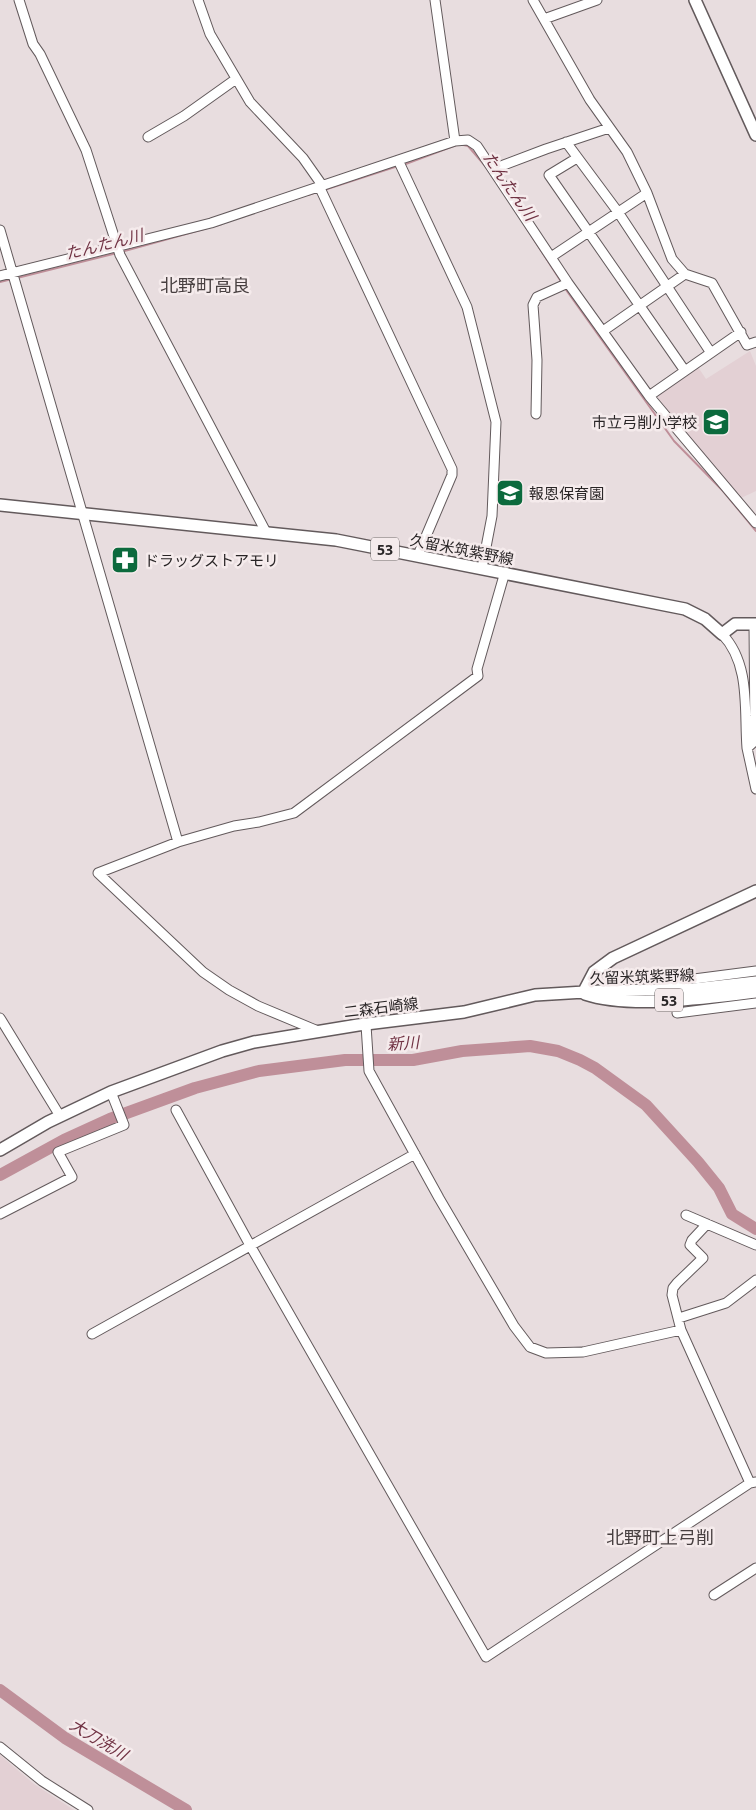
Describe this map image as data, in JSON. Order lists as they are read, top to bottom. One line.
{"streets":{"main road":["53","久留米筑紫野線","二森石崎線"]},"crossings":[["久留米筑紫野線","二森石崎線"]],"districts":["北野町高良","北野町上弓削"],"water":["たんたん川","新川","大刀洗川"],"places":{"school or university":["市立弓削小学校","報恩保育園"],"pharmacy":["ドラッグストアモリ"]}}
